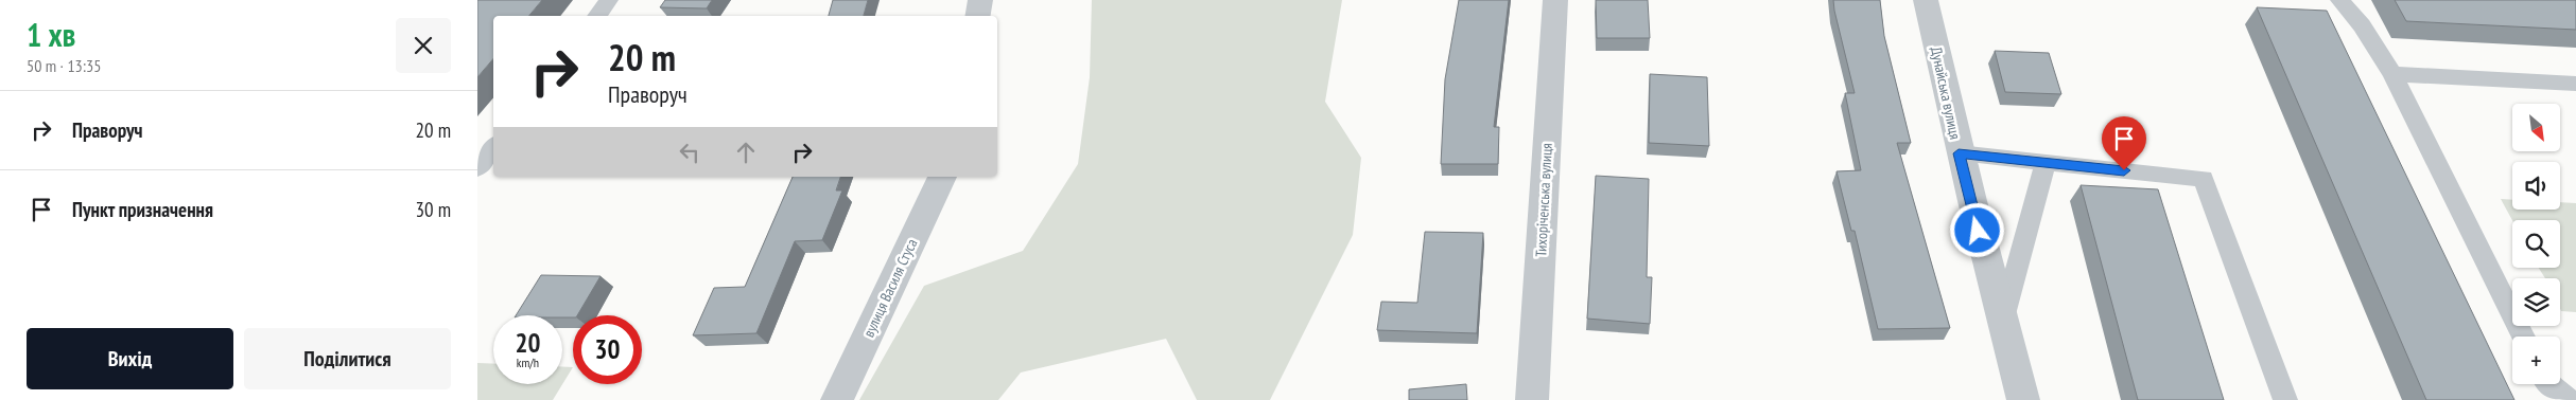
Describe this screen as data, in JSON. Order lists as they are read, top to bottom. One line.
{"streets":{"street":["Дунайська вулиця","Тихоріченська вулиця","вулиця Василя Стуса"]},"north":"bottom right","page":{"heading":["1 хв","50 m · 13:35"],"turn":["20 m","Праворуч"],"list":[{"name":"Праворуч","value":"20 m"},{"name":"Пункт призначення","value":"30 m"}],"map_buttons":"+","speed":"20 km/h","limit":"30","buttons":["Вихід","Поділитися"]}}
